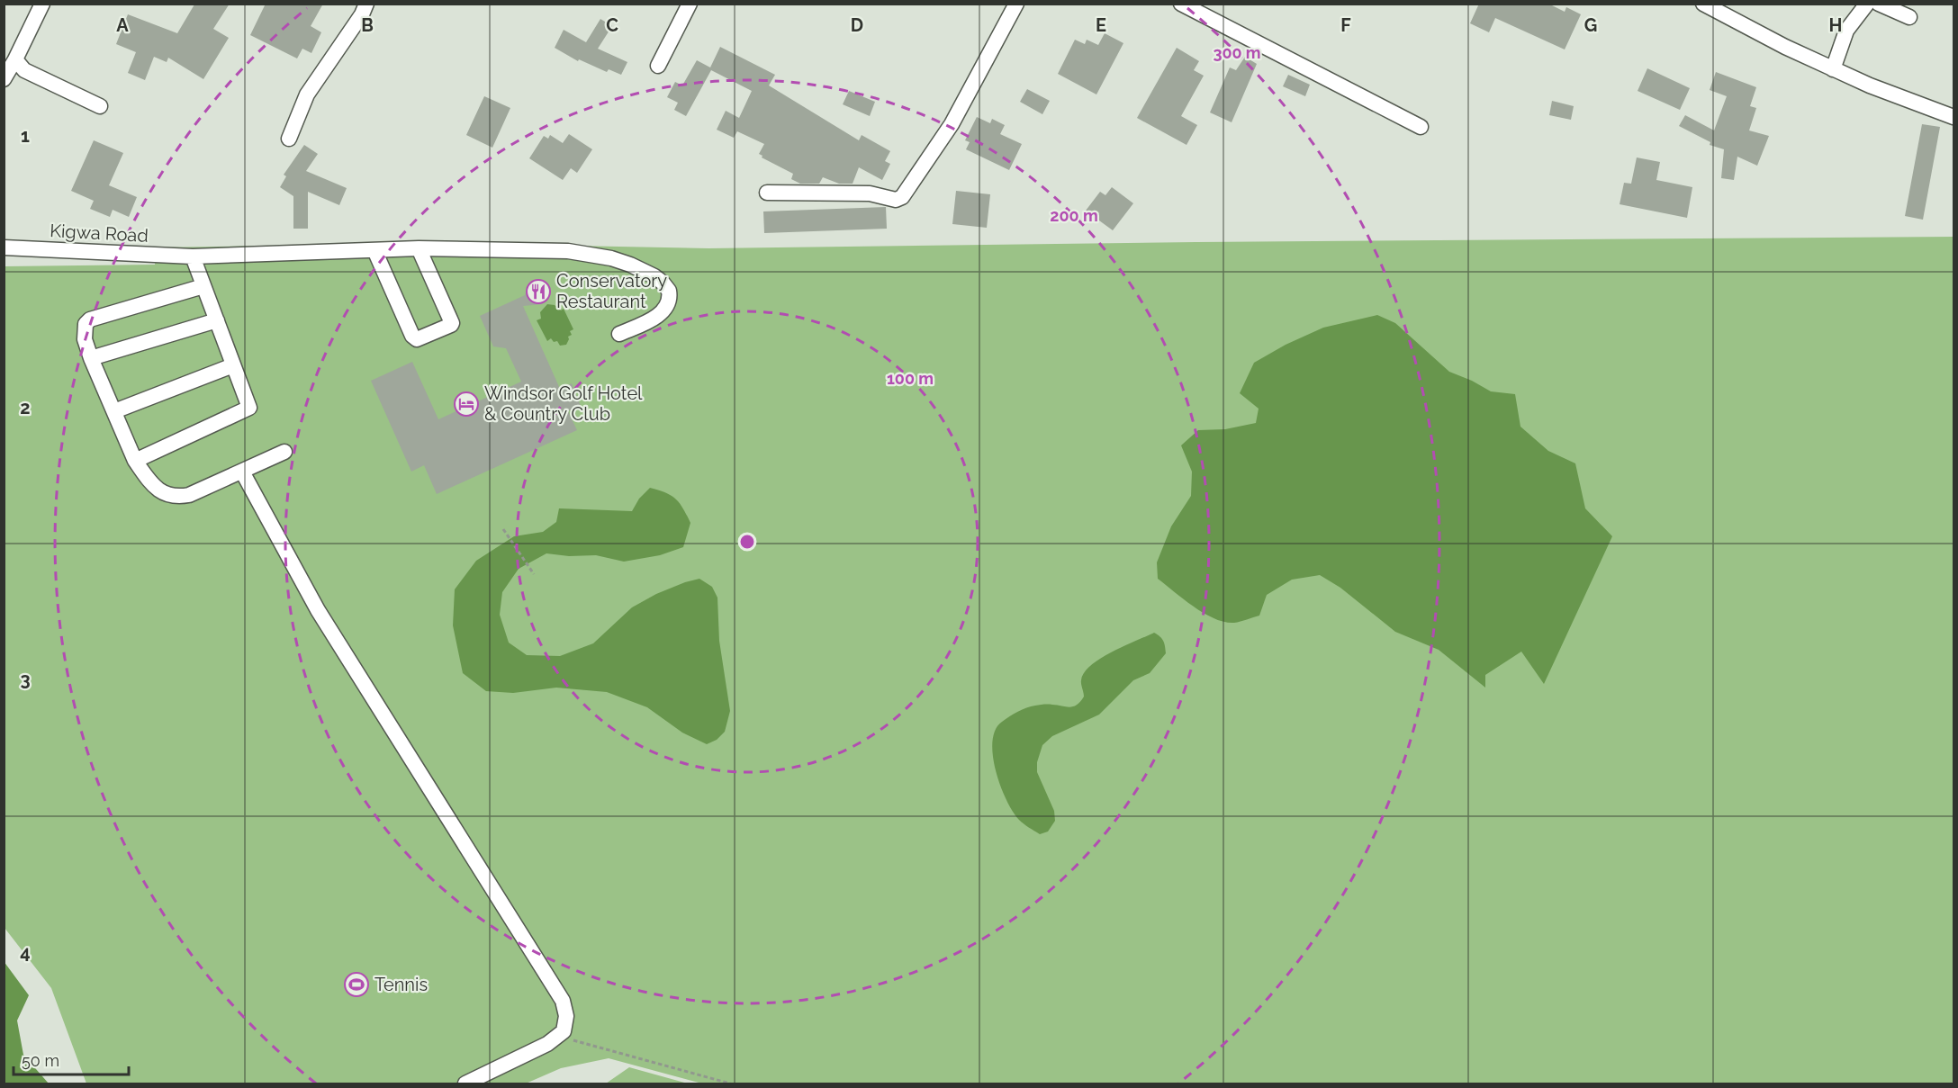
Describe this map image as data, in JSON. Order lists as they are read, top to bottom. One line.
{"streets":{"street":["Kigwa Road"]},"places":{"restaurant":["Conservatory Restaurant"],"hotel":["Windsor Golf Hotel & Country Club"],"sports":["Tennis"]},"scale_bar":"50 m","grid":{"columns":["A","B","C","D","E","F","G","H"],"rows":["1","2","3","4"]},"rings":["300 m","200 m","100 m"]}
